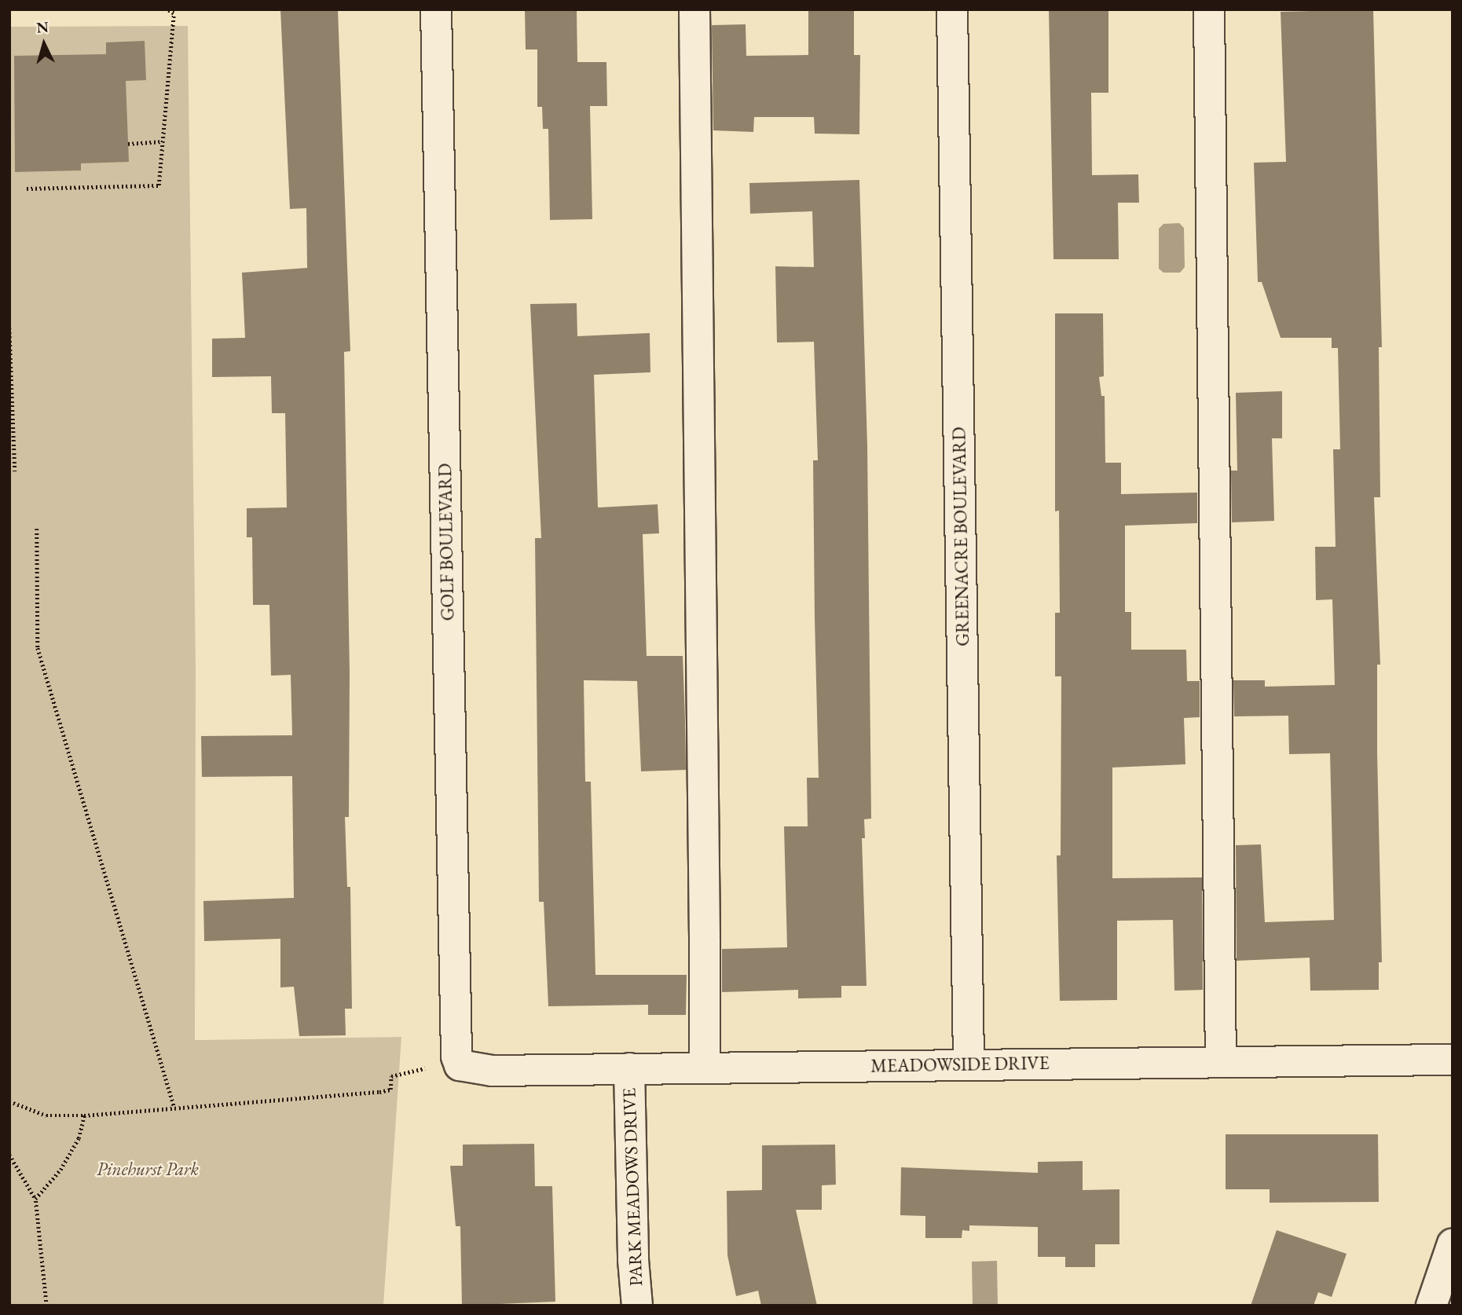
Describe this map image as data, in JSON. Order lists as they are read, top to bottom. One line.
{"streets":{"street":["GREENACRE BOULEVARD","GOLF BOULEVARD","MEADOWSIDE DRIVE","PARK MEADOWS DRIVE"]},"crossings":[["GREENACRE BOULEVARD","MEADOWSIDE DRIVE"],["GOLF BOULEVARD","MEADOWSIDE DRIVE"],["MEADOWSIDE DRIVE","PARK MEADOWS DRIVE"]],"parks":["Pinehurst Park"],"north":"top"}
